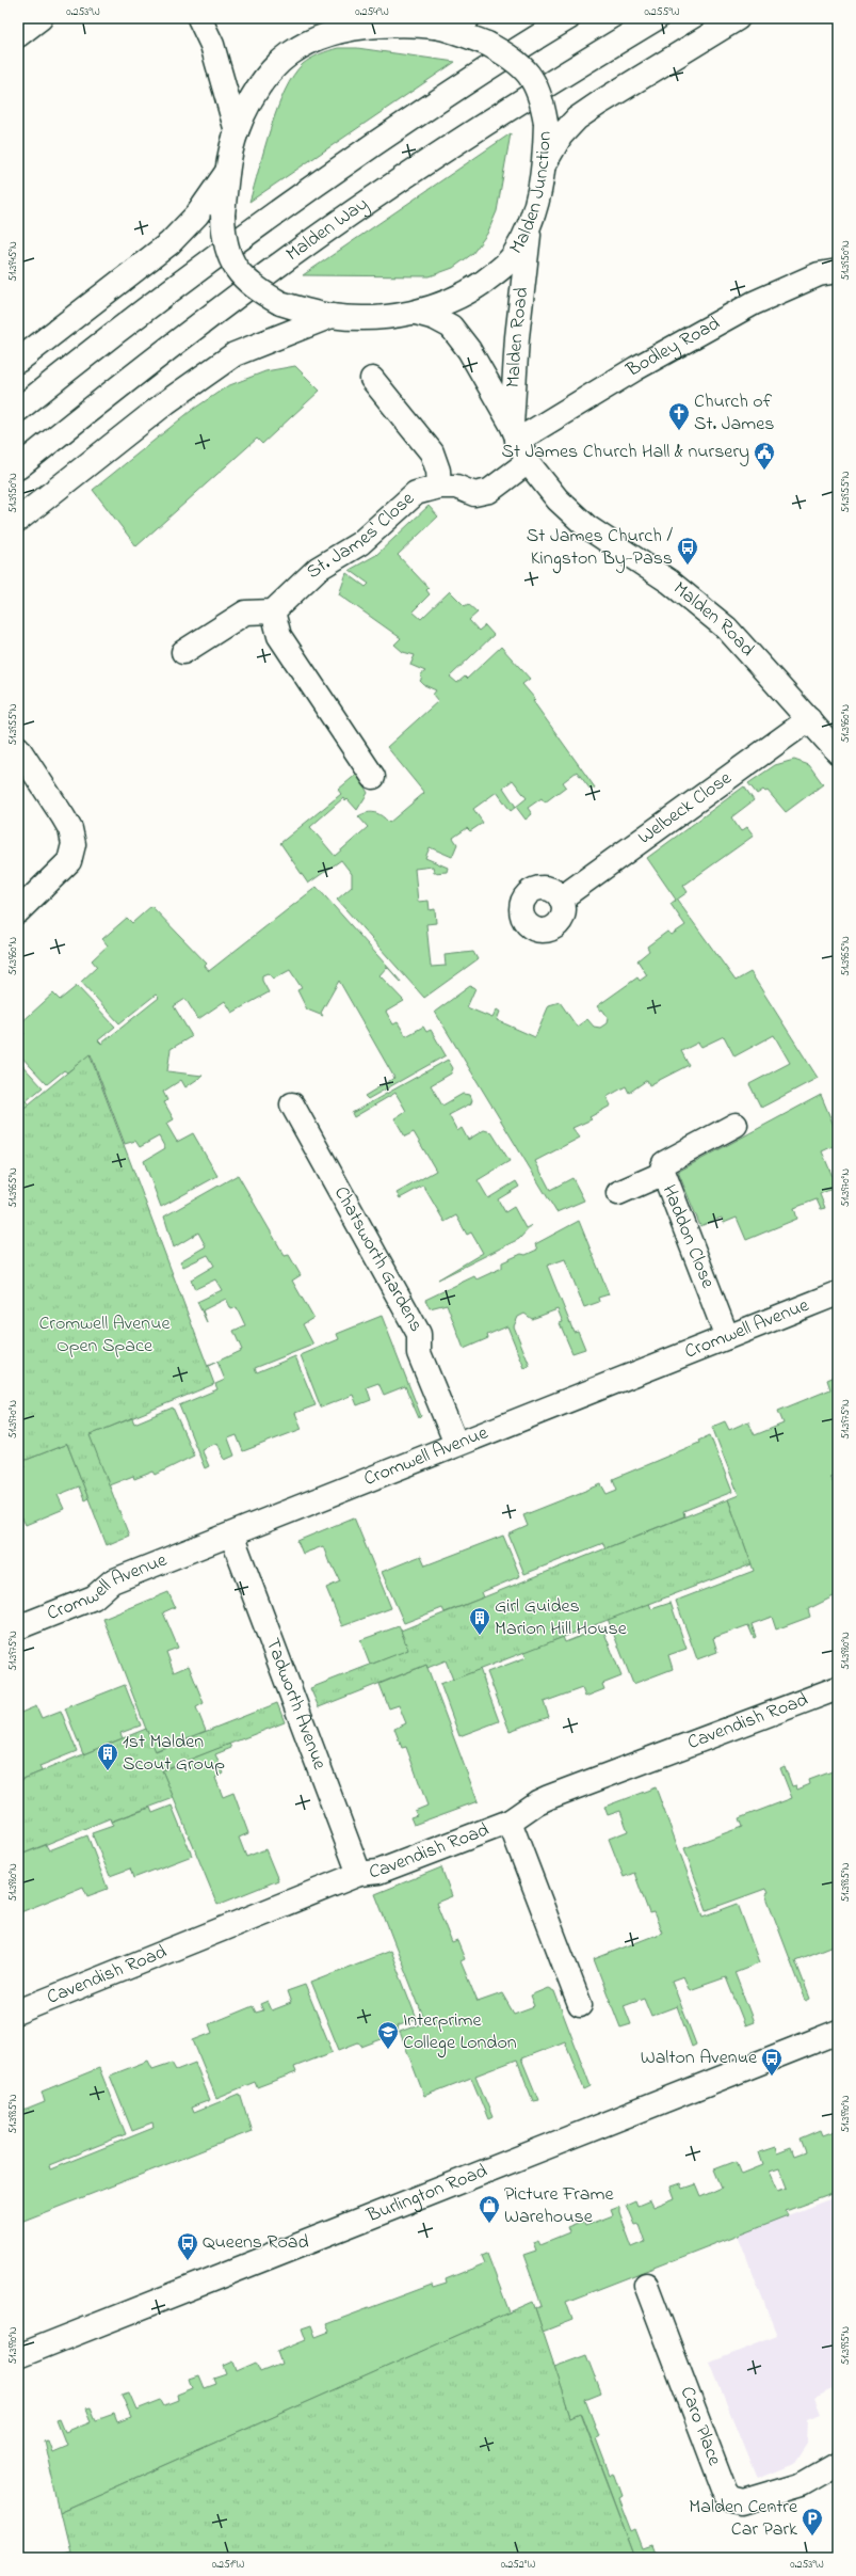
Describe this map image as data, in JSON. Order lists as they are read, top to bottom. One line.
{"streets":{"main road":["Malden Junction","Malden Way","Malden Road","Bodley Road","St. James' Close","Welbeck Close","Haddon Close","Chatsworth Gardens","Cromwell Avenue","Tadworth Avenue","Cavendish Road","Burlington Road","Caro Place"]},"crossings":[["Malden Junction","Malden Road"],["Malden Road","Bodley Road"],["Malden Road","St. James' Close"],["Malden Road","Welbeck Close"],["Haddon Close","Cromwell Avenue"],["Chatsworth Gardens","Cromwell Avenue"],["Cromwell Avenue","Tadworth Avenue"],["Tadworth Avenue","Cavendish Road"]],"parks":["Cromwell Avenue Open Space"],"places":{"church":["Church of St. James"],"public building":["St James Church Hall & nursery"],"bus stop":["St James Church / Kingston By-Pass","Walton Avenue","Queens Road"],"building":["Girl Guides Marion Hill House","1st Malden Scout Group"],"school or university":["Interprime College London"],"shop":["Picture Frame Warehouse"],"parking":["Malden Centre Car Park"]},"coordinates":["0.253°W","0.254°W","0.255°W","51.3950°N","51.3945°N","51.3955°N","51.3960°N","51.3965°N","51.3970°N","51.3975°N","51.3980°N","51.3985°N","51.3990°N","51.3995°N","0.251°W","0.252°W"]}
